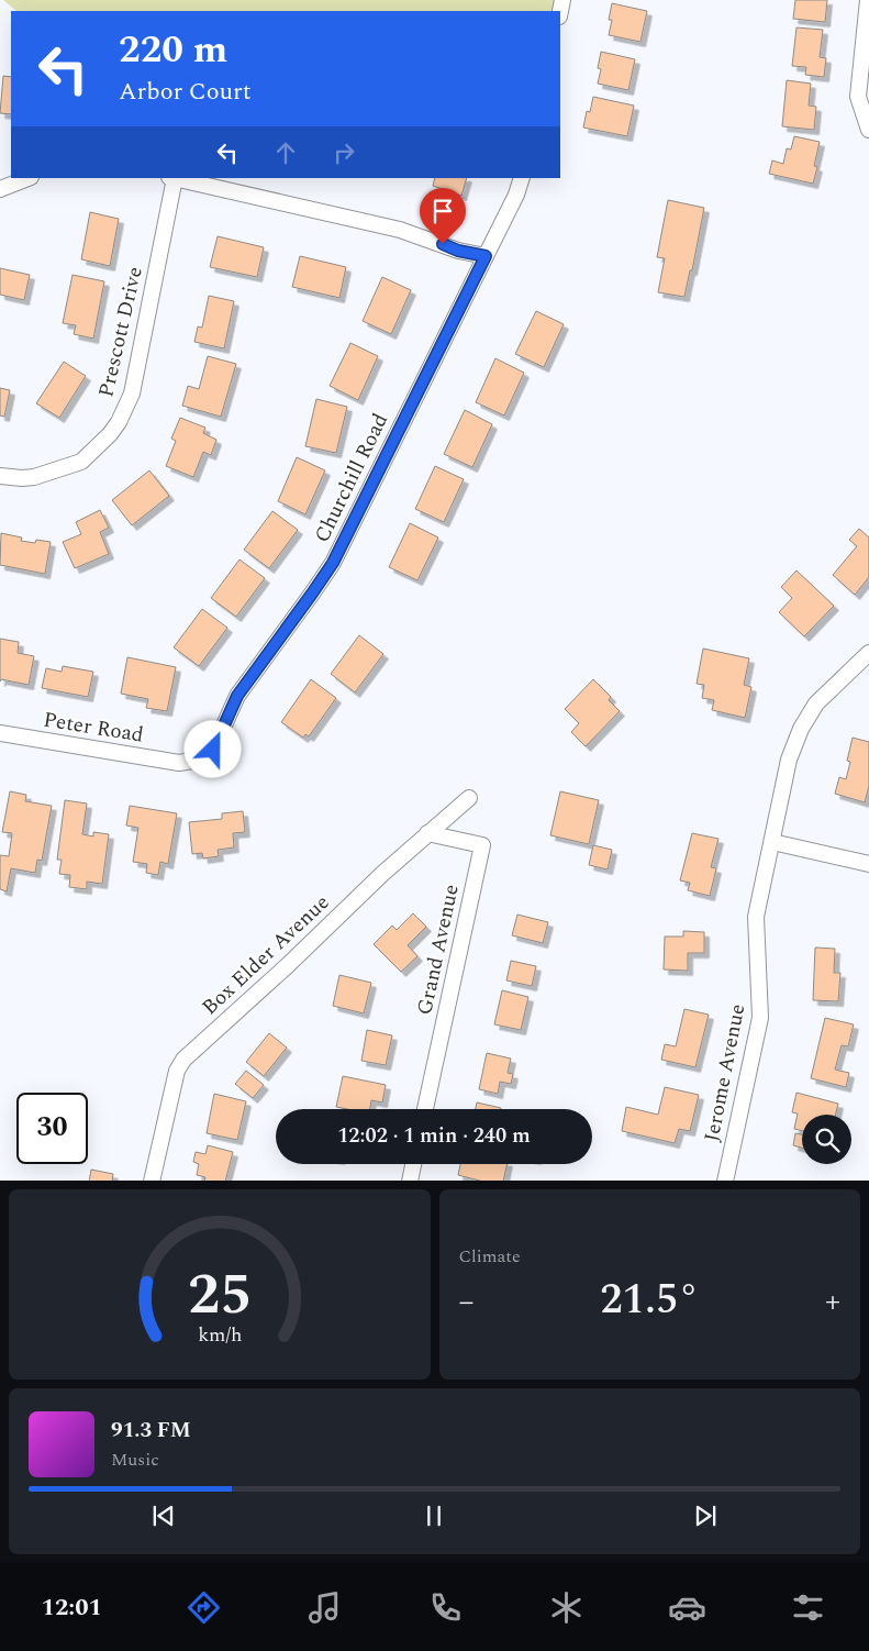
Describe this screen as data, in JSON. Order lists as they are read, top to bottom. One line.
{"streets":{"street":["Prescott Drive","Churchill Road","Peter Road","Grand Avenue","Box Elder Avenue","Jerome Avenue"]},"crossings":[["Churchill Road","Peter Road"],["Grand Avenue","Box Elder Avenue"]],"page":{"turn":["220 m","Arbor Court"],"limit":"30","trip":"12:02 · 1 min · 240 m","tile":"Climate","heat":["−","21.5°","+"],"song":["91.3 FM","Music"],"tabs":"12:01","gauge":["25","km/h"]}}
